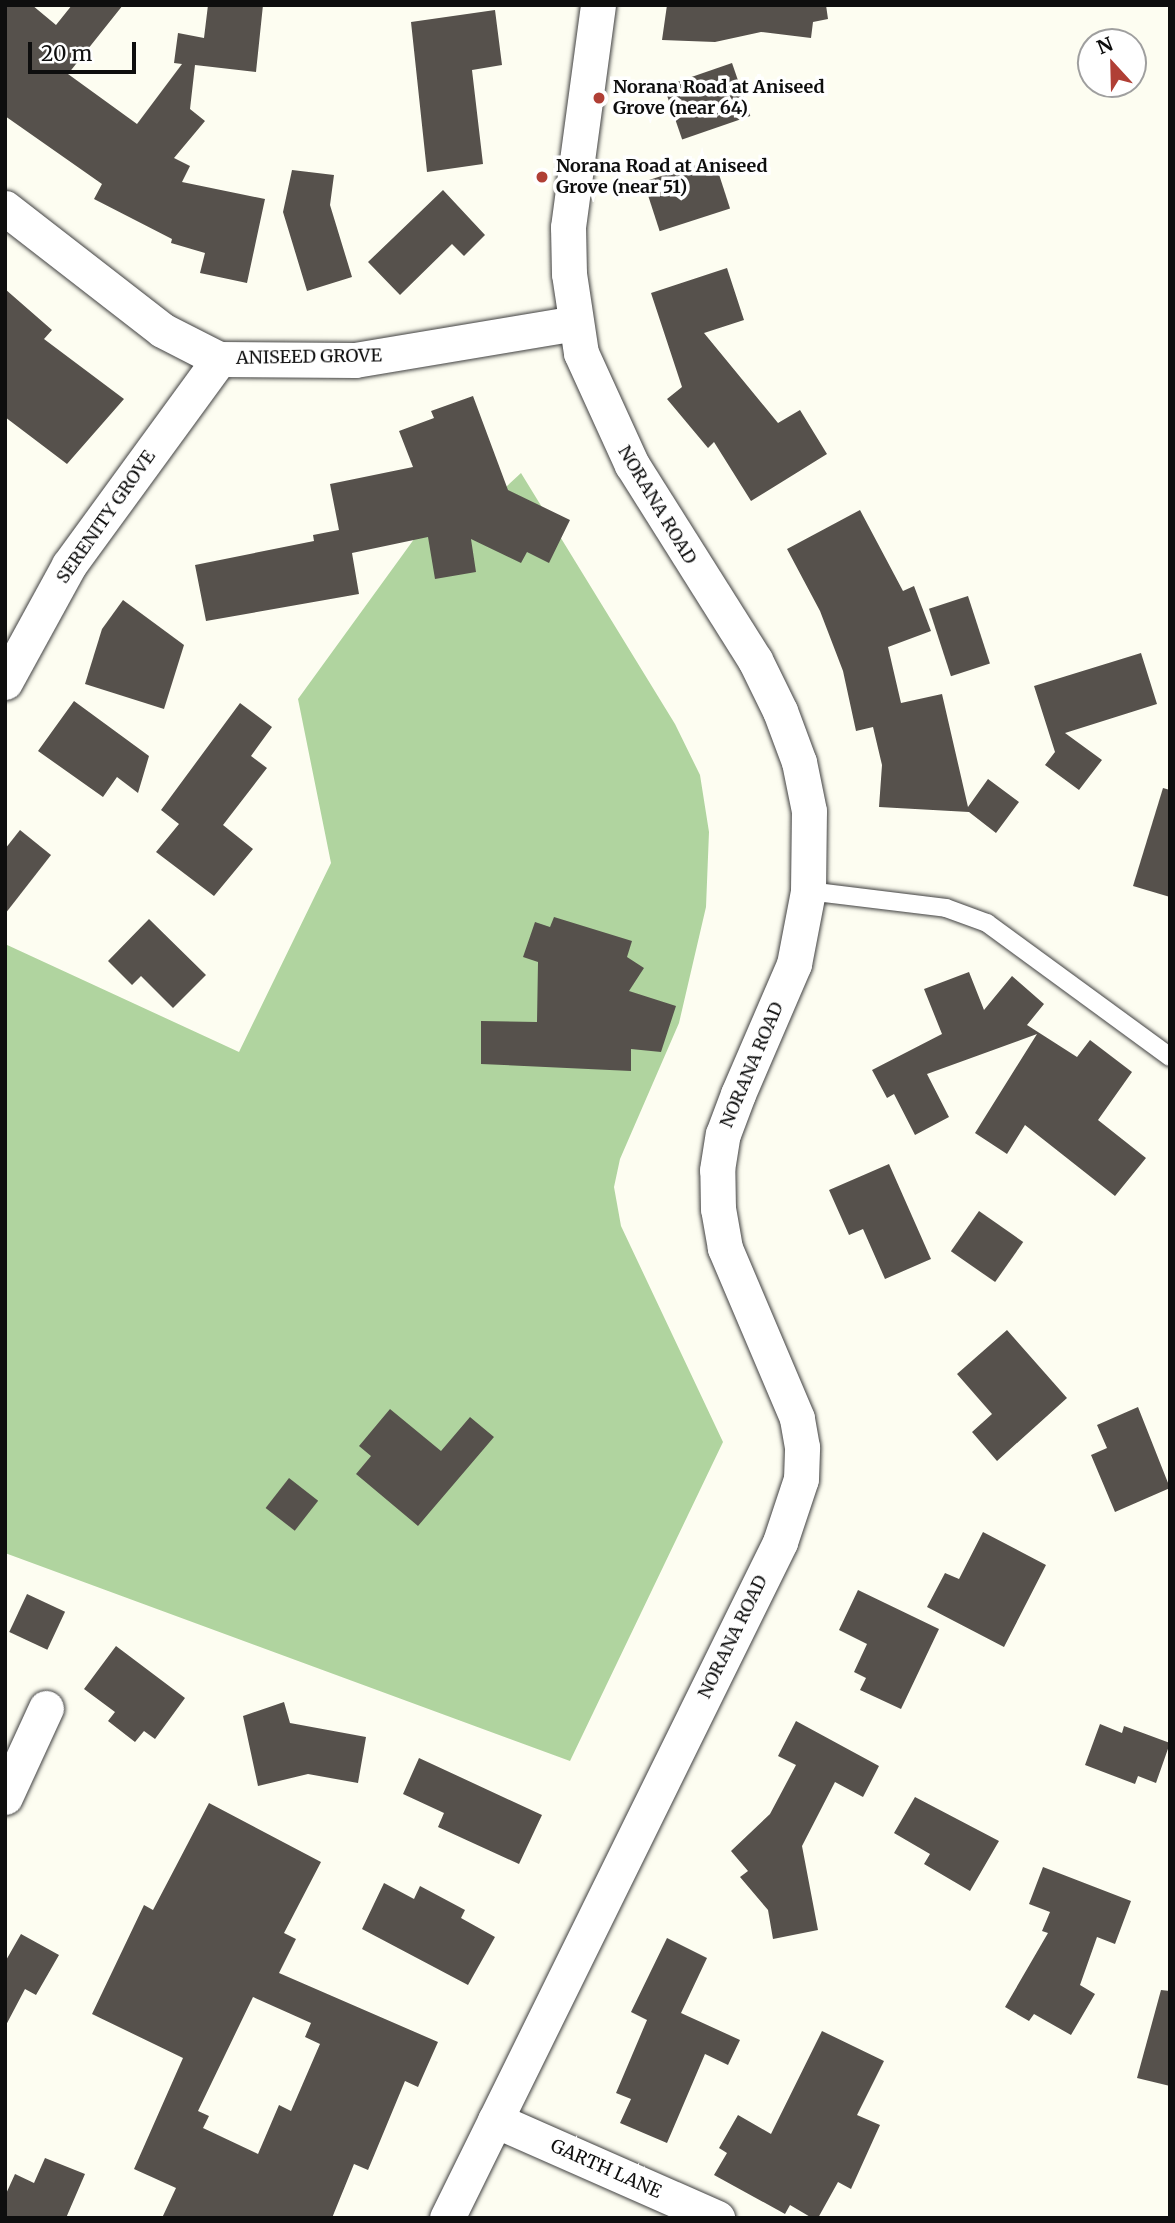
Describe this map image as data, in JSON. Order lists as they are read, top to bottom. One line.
{"streets":{"street":["ANISEED GROVE","NORANA ROAD","SERENITY GROVE","GARTH LANE"]},"crossings":[["ANISEED GROVE","NORANA ROAD"],["ANISEED GROVE","SERENITY GROVE"],["NORANA ROAD","GARTH LANE"]],"places":["Norana Road at Aniseed Grove (near 64)","Norana Road at Aniseed Grove (near 51)"],"scale_bar":"20 m","north":"top"}
